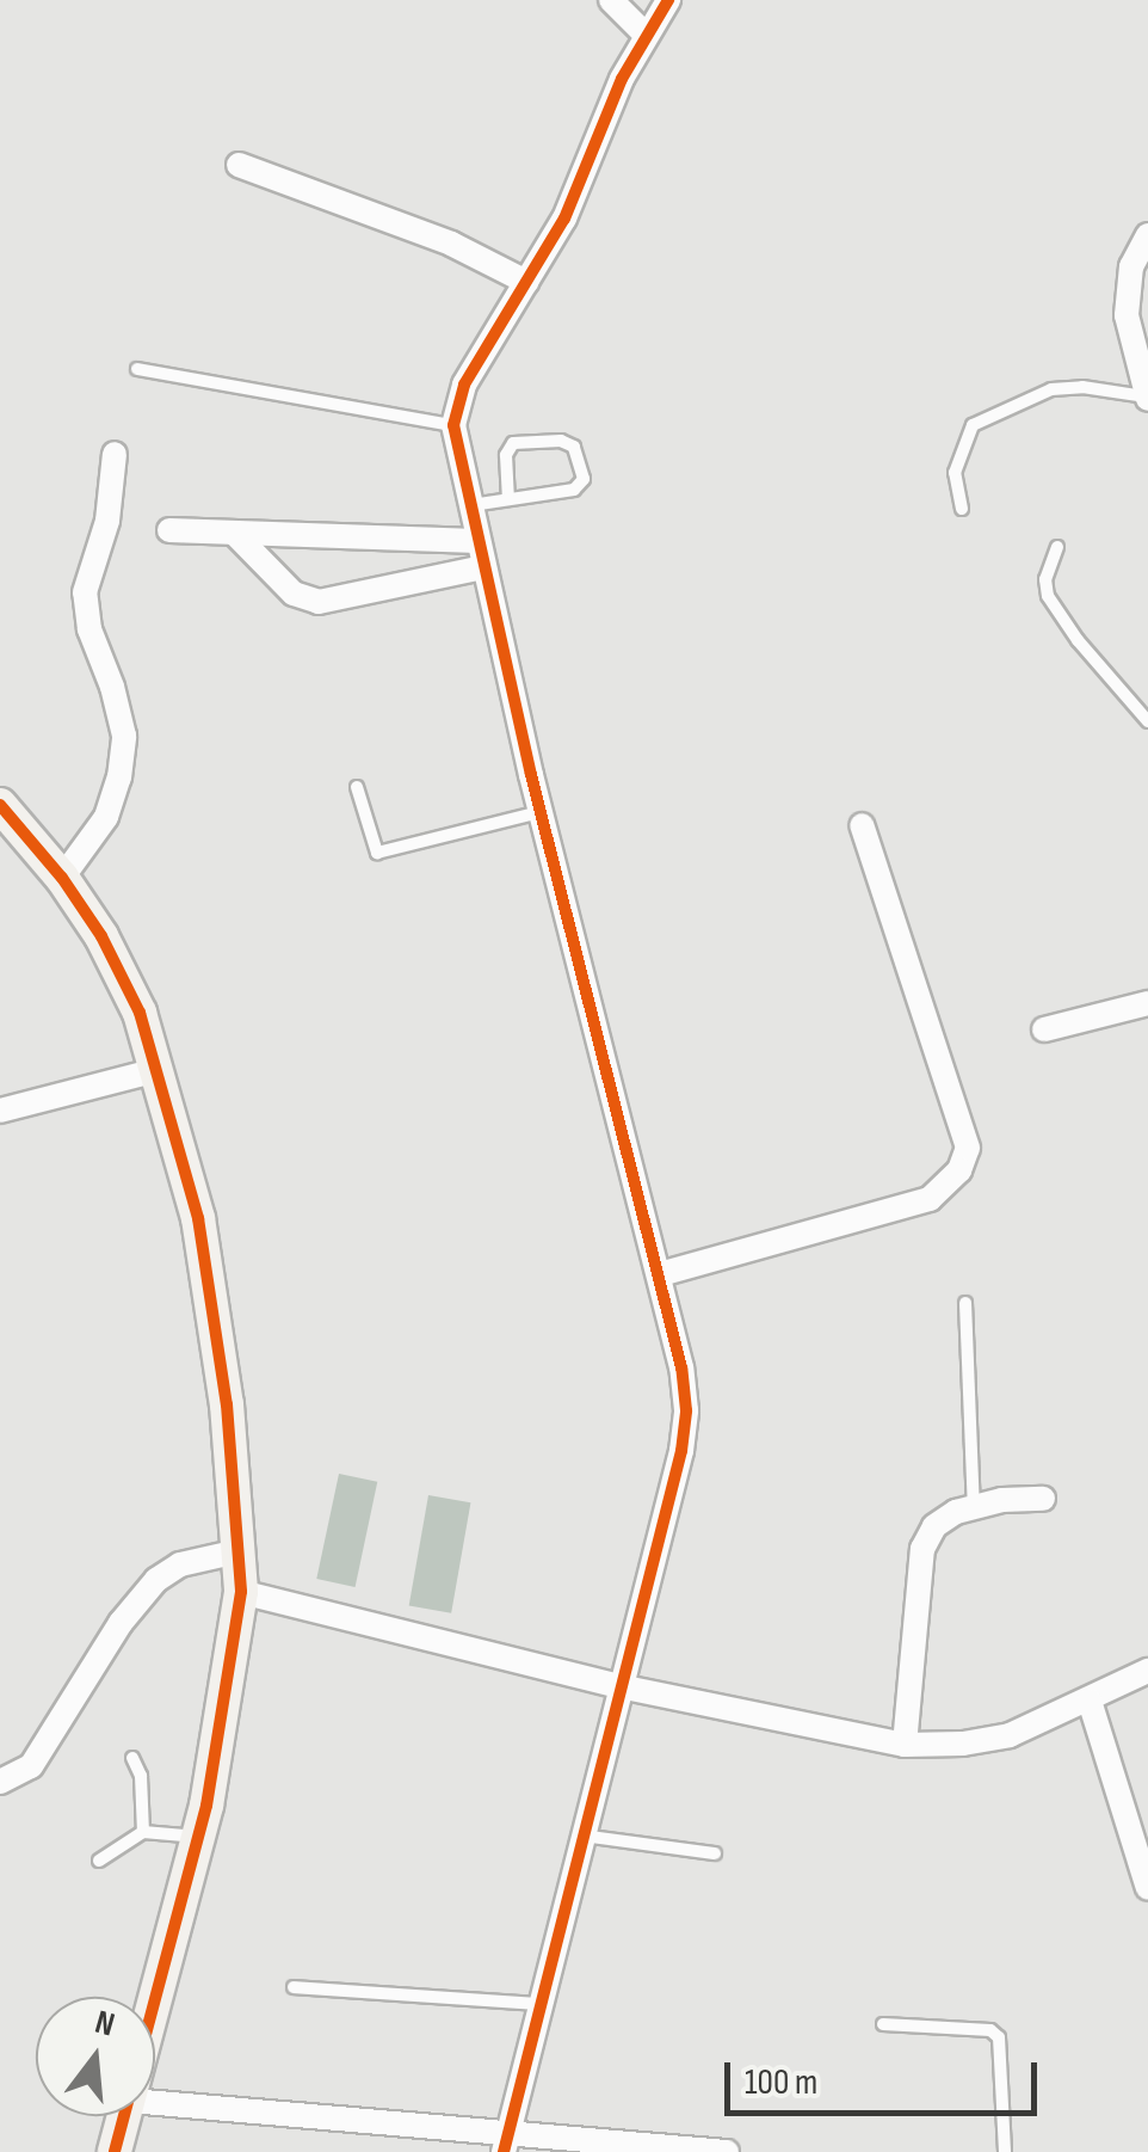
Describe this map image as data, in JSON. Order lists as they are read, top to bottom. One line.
{"scale_bar":"100 m","north":"top"}
